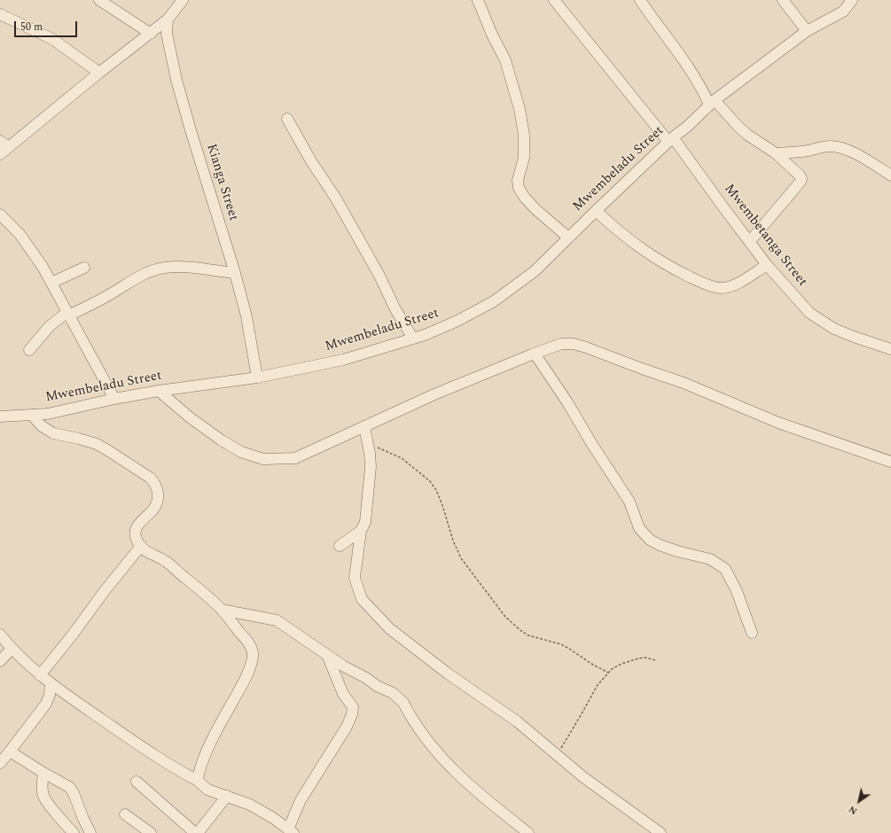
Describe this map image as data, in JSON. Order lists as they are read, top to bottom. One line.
{"streets":{"street":["Mwembeladu Street","Kianga Street","Mwembetanga Street"]},"crossings":[["Mwembeladu Street","Kianga Street"],["Mwembeladu Street","Mwembetanga Street"]],"scale_bar":"50 m","north":"bottom left"}
